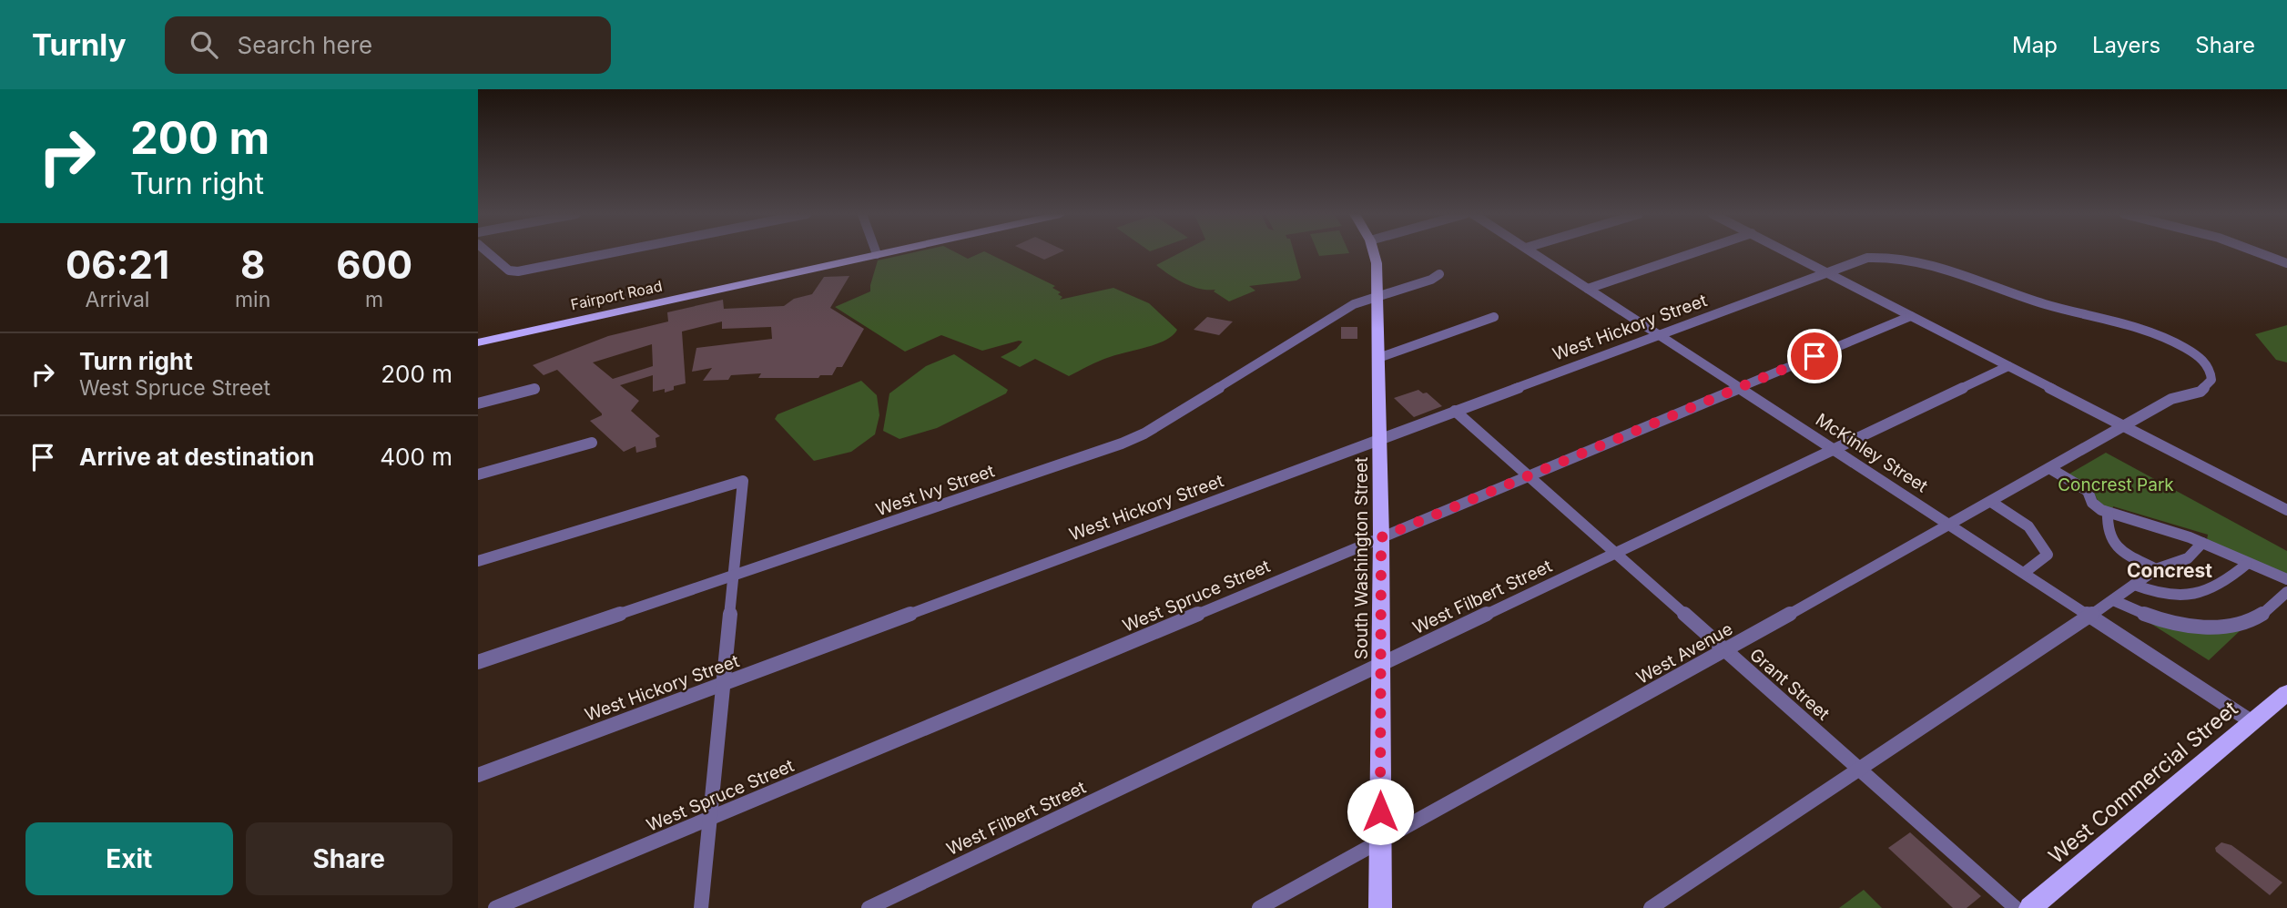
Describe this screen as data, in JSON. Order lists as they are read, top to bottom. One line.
{"streets":{"main road":["Fairport Road","South Washington Street","West Commercial Street"],"street":["West Hickory Street","McKinley Street","West Ivy Street","West Spruce Street","West Filbert Street","West Avenue","Grant Street"]},"crossings":[["West Hickory Street","McKinley Street"],["West Hickory Street","South Washington Street"],["West Hickory Street","West Avenue"],["West Hickory Street","Grant Street"],["McKinley Street","West Spruce Street"],["McKinley Street","West Filbert Street"],["McKinley Street","West Avenue"],["McKinley Street","West Commercial Street"],["West Ivy Street","South Washington Street"],["South Washington Street","West Spruce Street"],["South Washington Street","West Filbert Street"],["South Washington Street","West Avenue"],["West Spruce Street","Grant Street"],["West Filbert Street","Grant Street"],["West Avenue","Grant Street"]],"districts":["Concrest"],"parks":["Concrest Park"],"page":{"header":"Turnly","search":"Search here","nav":["Map","Layers","Share"],"turn":["200 m","Turn right"],"eta":["06:21","Arrival","8","min","600","m"],"list":[{"name":"Turn right","note":"West Spruce Street","value":"200 m"},{"name":"Arrive at destination","value":"400 m"}],"buttons":["Exit","Share"]}}
